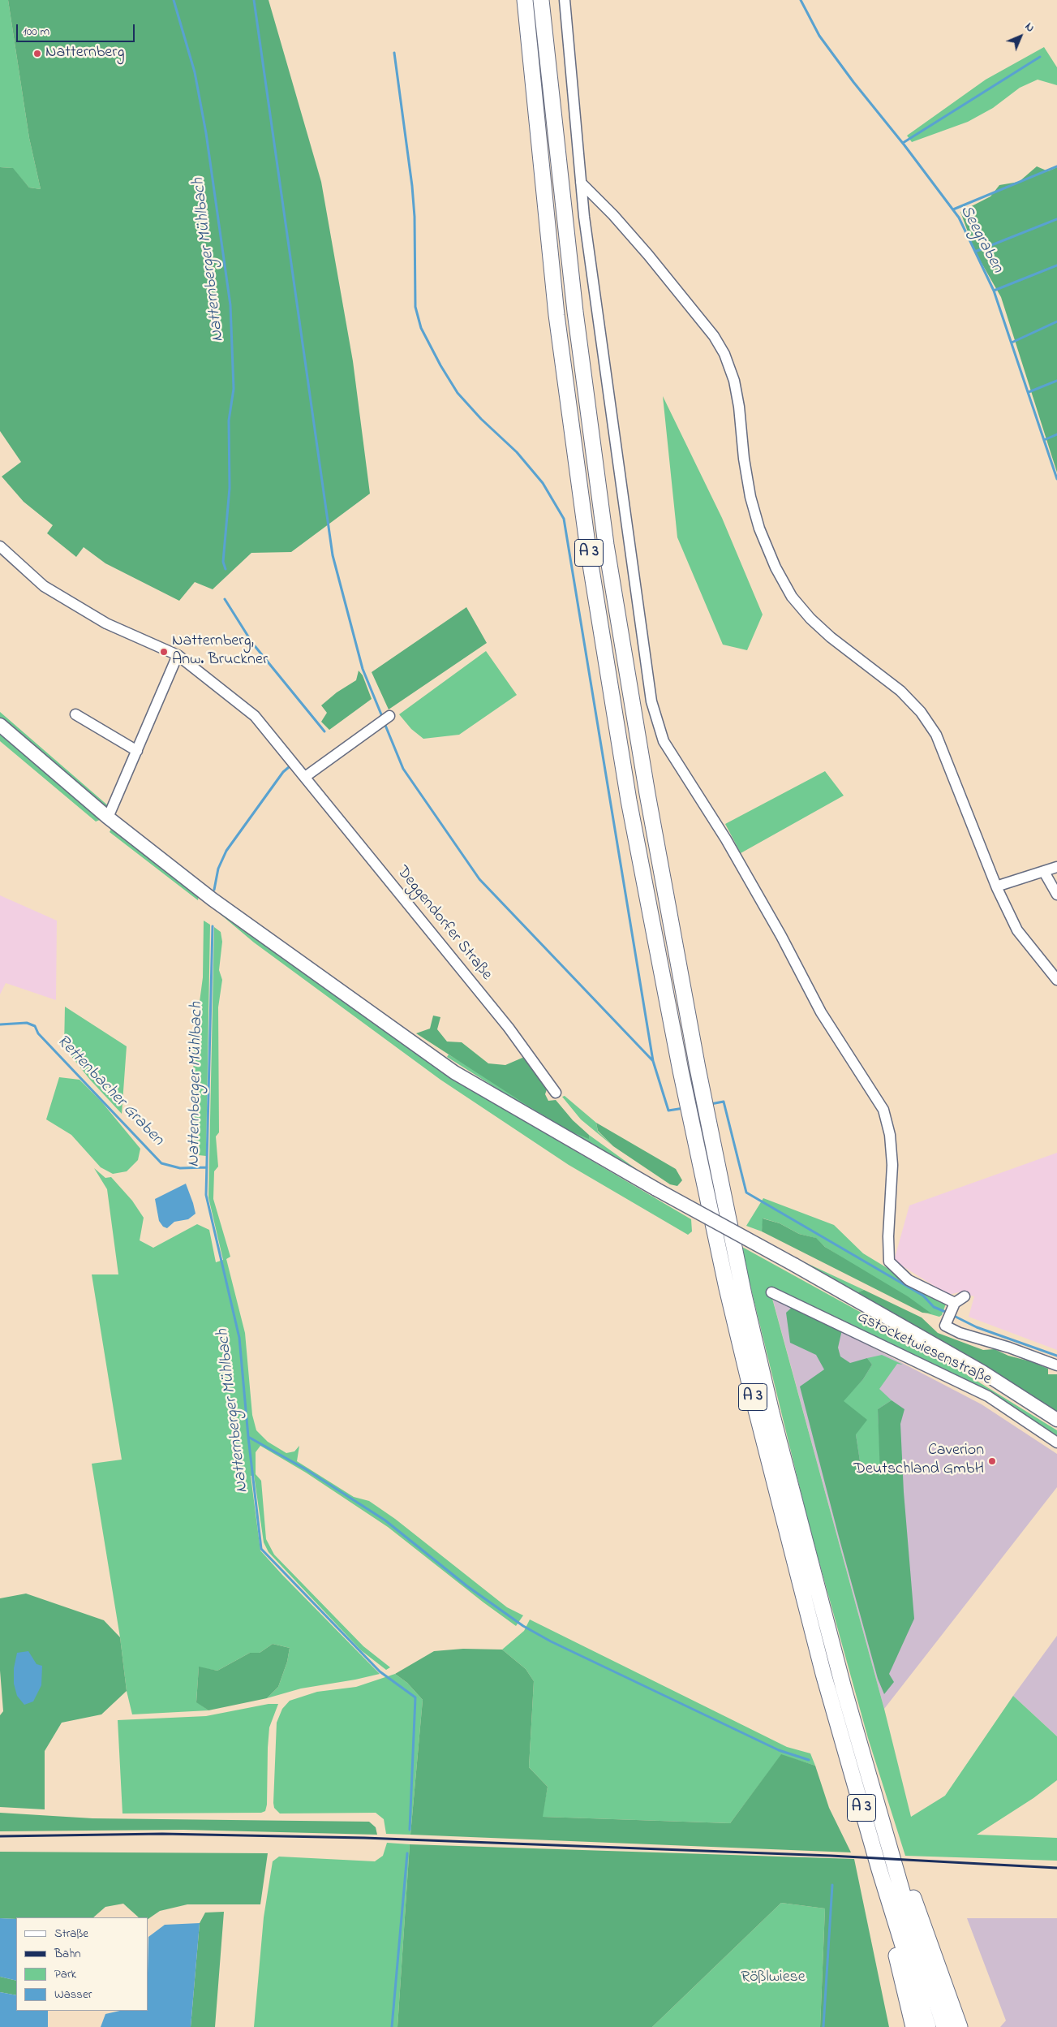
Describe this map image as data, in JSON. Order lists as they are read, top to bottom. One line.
{"streets":{"highway":["A 3"],"street":["Deggendorfer Straße","Gstocketwiesenstraße"]},"water":["Seegraben","Natternberger Mühlbach","Rettenbacher Graben"],"parks":["Rößlwiese"],"places":["Natternberg","Natternberg, Anw. Bruckner","Caverion Deutschland GmbH"],"legend":["Straße","Bahn","Park","Wasser"],"scale_bar":"100 m","north":"top right"}
